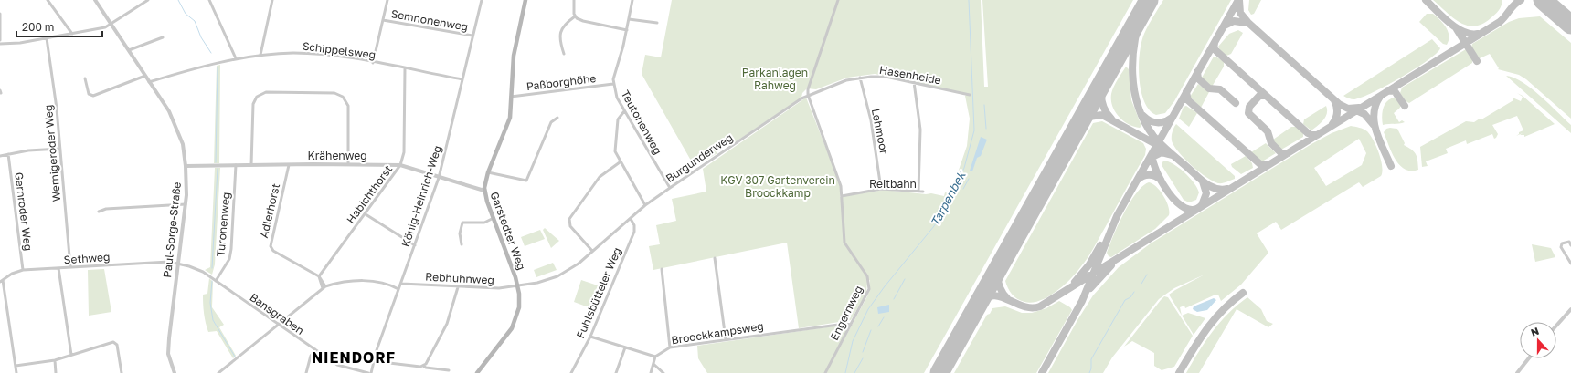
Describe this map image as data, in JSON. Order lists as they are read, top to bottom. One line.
{"streets":{"main road":["Garstedter Weg"],"street":["Semnonenweg","Schippelsweg","Hasenheide","Paßborghöhe","Teutonenweg","Lehmoor","Wernigeroder Weg","Krähenweg","Burgunderweg","Reitbahn","Habichthorst","König-Heinrich-Weg","Adlerhorst","Gernroder Weg","Turonenweg","Paul-Sorge-Straße","Sethweg","Rebhuhnweg","Fuhlsbütteler Weg","Engernweg","Bansgraben","Broockkampsweg"]},"crossings":[["Semnonenweg","König-Heinrich-Weg"],["Schippelsweg","Habichthorst"],["Schippelsweg","König-Heinrich-Weg"],["Schippelsweg","Paul-Sorge-Straße"],["Hasenheide","Lehmoor"],["Hasenheide","Burgunderweg"],["Hasenheide","Engernweg"],["Paßborghöhe","Teutonenweg"],["Paßborghöhe","Garstedter Weg"],["Teutonenweg","Burgunderweg"],["Lehmoor","Reitbahn"],["Wernigeroder Weg","Sethweg"],["Krähenweg","Habichthorst"],["Krähenweg","König-Heinrich-Weg"],["Krähenweg","Adlerhorst"],["Krähenweg","Turonenweg"],["Krähenweg","Paul-Sorge-Straße"],["Krähenweg","Garstedter Weg"],["Burgunderweg","Garstedter Weg"],["Burgunderweg","Rebhuhnweg"],["Burgunderweg","Fuhlsbütteler Weg"],["Burgunderweg","Engernweg"],["Reitbahn","Engernweg"],["Habichthorst","Adlerhorst"],["König-Heinrich-Weg","Rebhuhnweg"],["König-Heinrich-Weg","Bansgraben"],["Gernroder Weg","Sethweg"],["Turonenweg","Bansgraben"],["Paul-Sorge-Straße","Sethweg"],["Paul-Sorge-Straße","Bansgraben"],["Garstedter Weg","Rebhuhnweg"],["Sethweg","Bansgraben"],["Engernweg","Broockkampsweg"]],"districts":["NIENDORF"],"water":["Tarpenbek"],"parks":["Parkanlagen Rahweg","KGV 307 Gartenverein Broockkamp"],"scale_bar":"200 m","north":"top"}
